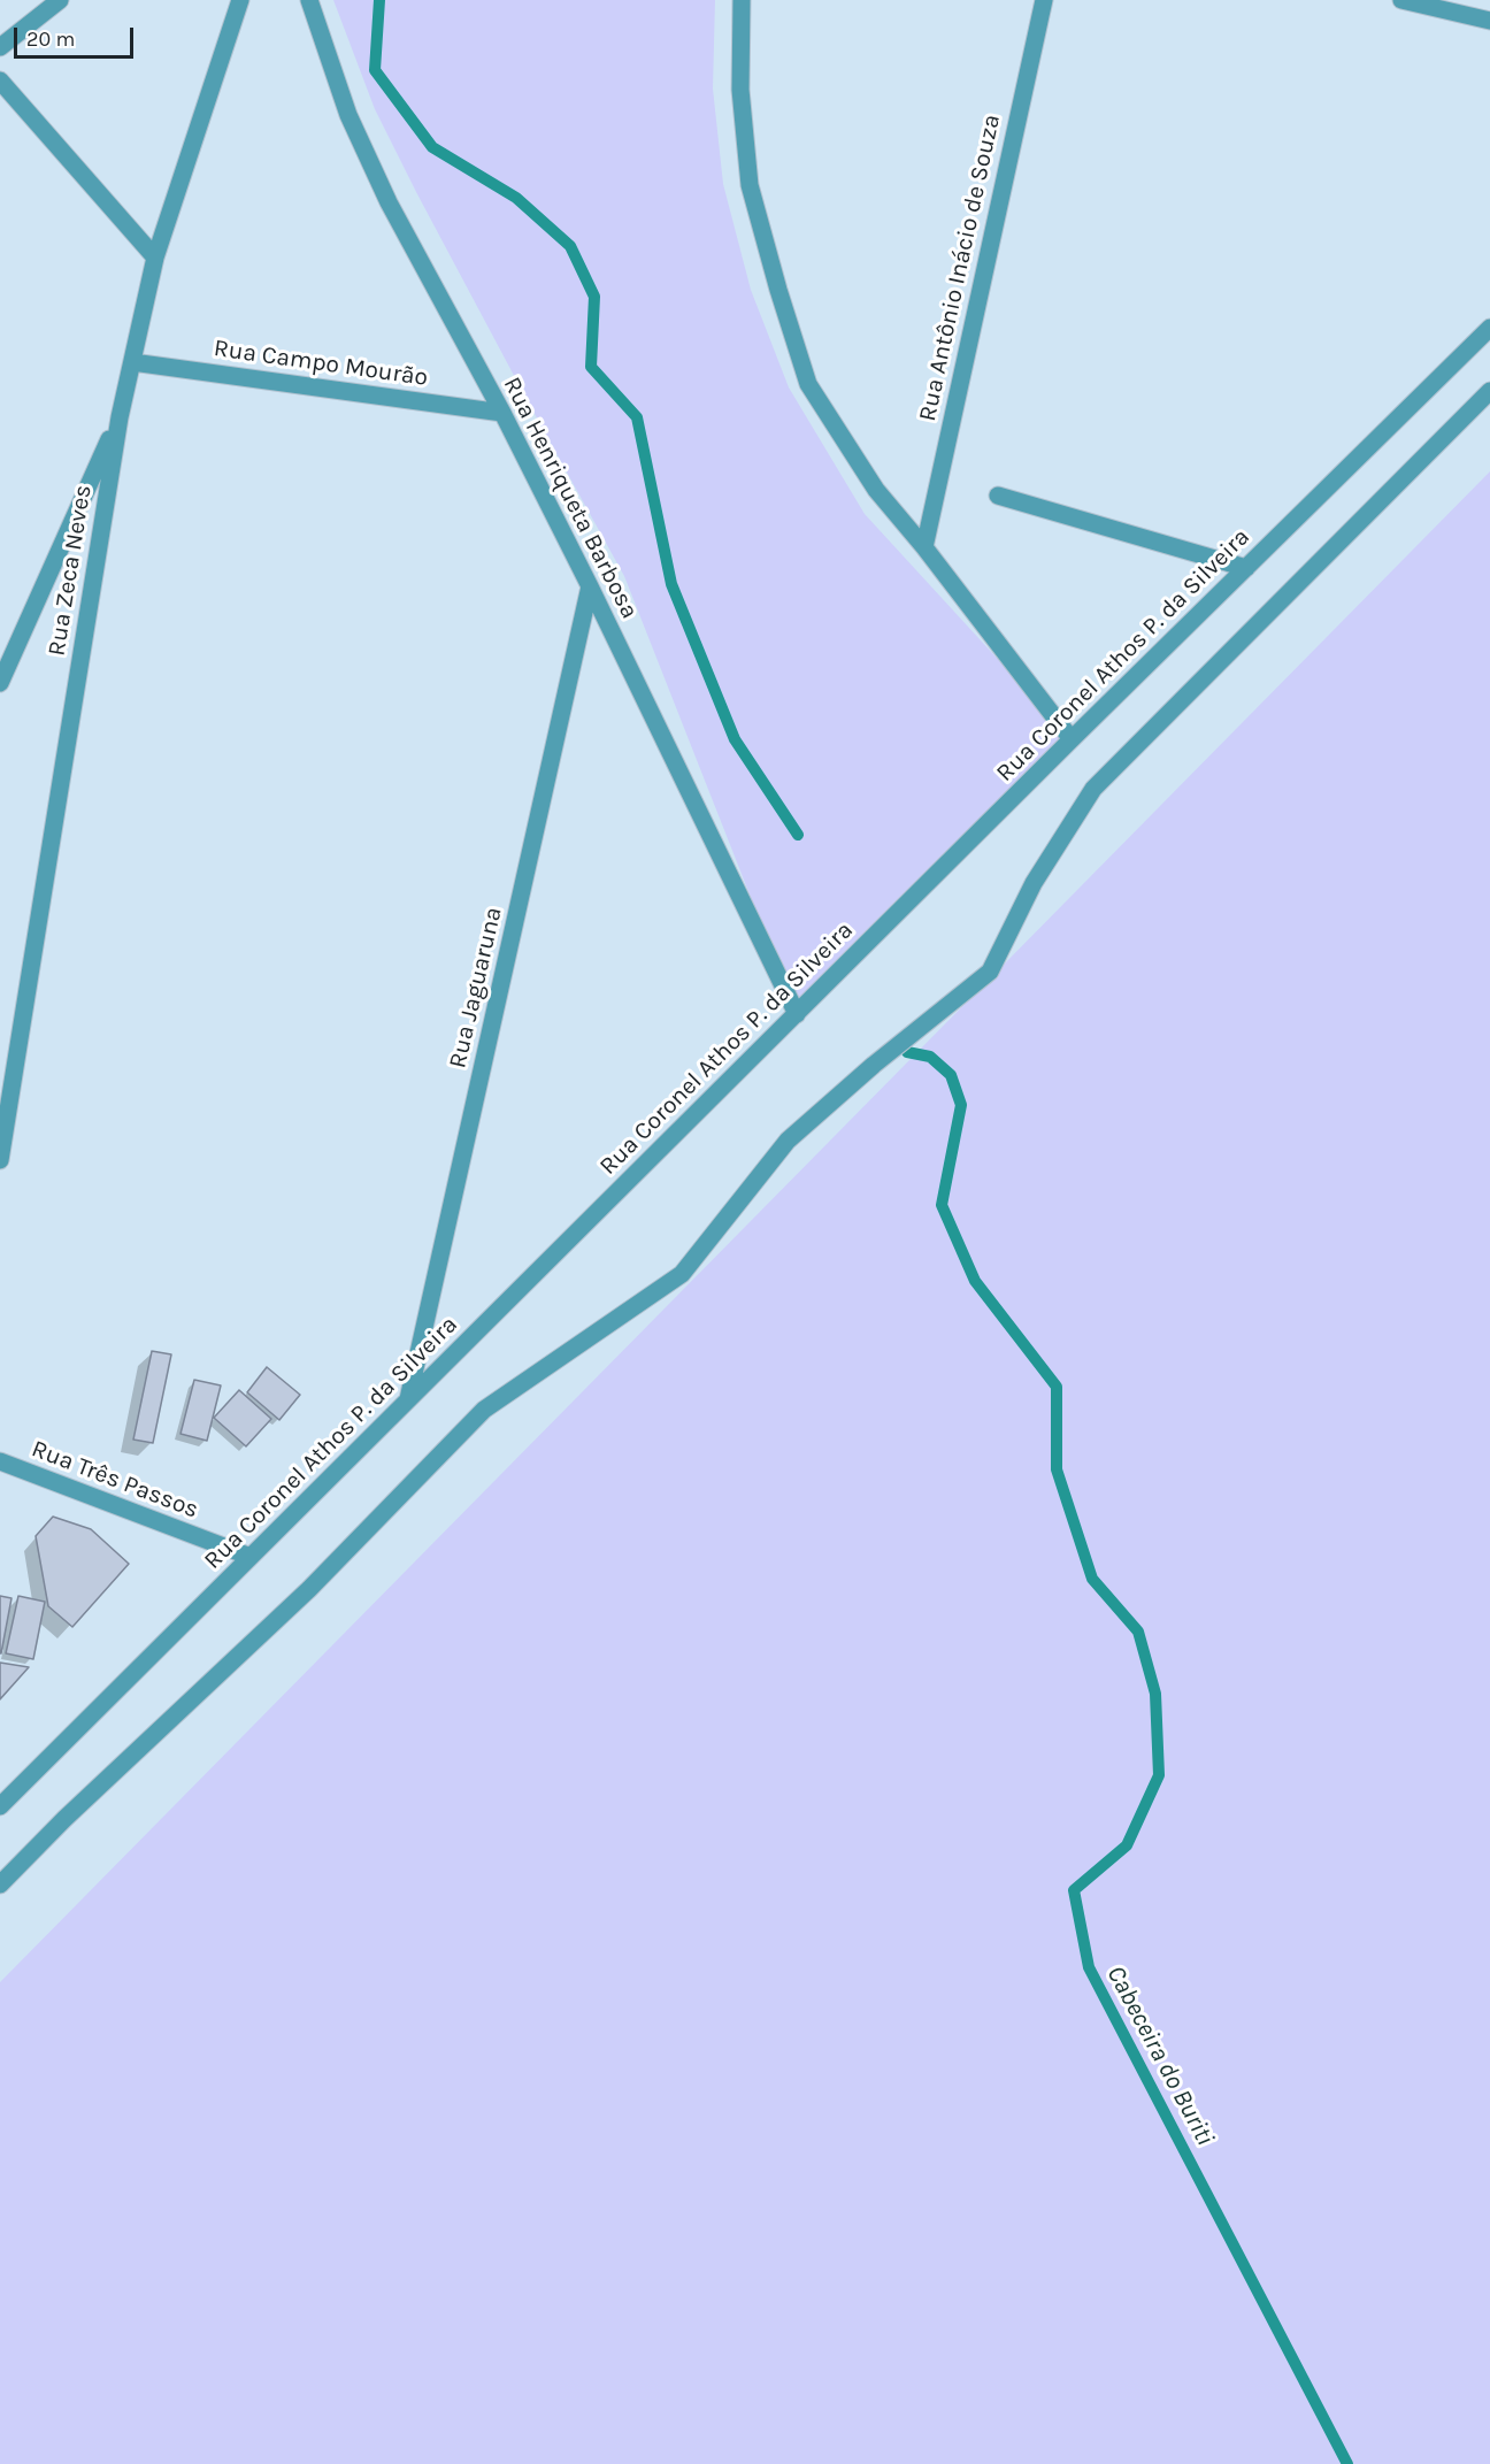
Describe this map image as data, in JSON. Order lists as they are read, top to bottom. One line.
{"streets":{"street":["Rua Antônio Inácio de Souza","Rua Campo Mourão","Rua Henriqueta Barbosa","Rua Zeca Neves","Rua Coronel Athos P. da Silveira","Rua Jaguaruna","Rua Três Passos"]},"crossings":[["Rua Campo Mourão","Rua Henriqueta Barbosa"],["Rua Campo Mourão","Rua Zeca Neves"],["Rua Henriqueta Barbosa","Rua Coronel Athos P. da Silveira"],["Rua Henriqueta Barbosa","Rua Jaguaruna"],["Rua Coronel Athos P. da Silveira","Rua Jaguaruna"],["Rua Coronel Athos P. da Silveira","Rua Três Passos"]],"water":["Cabeceira do Buriti"],"scale_bar":"20 m"}
